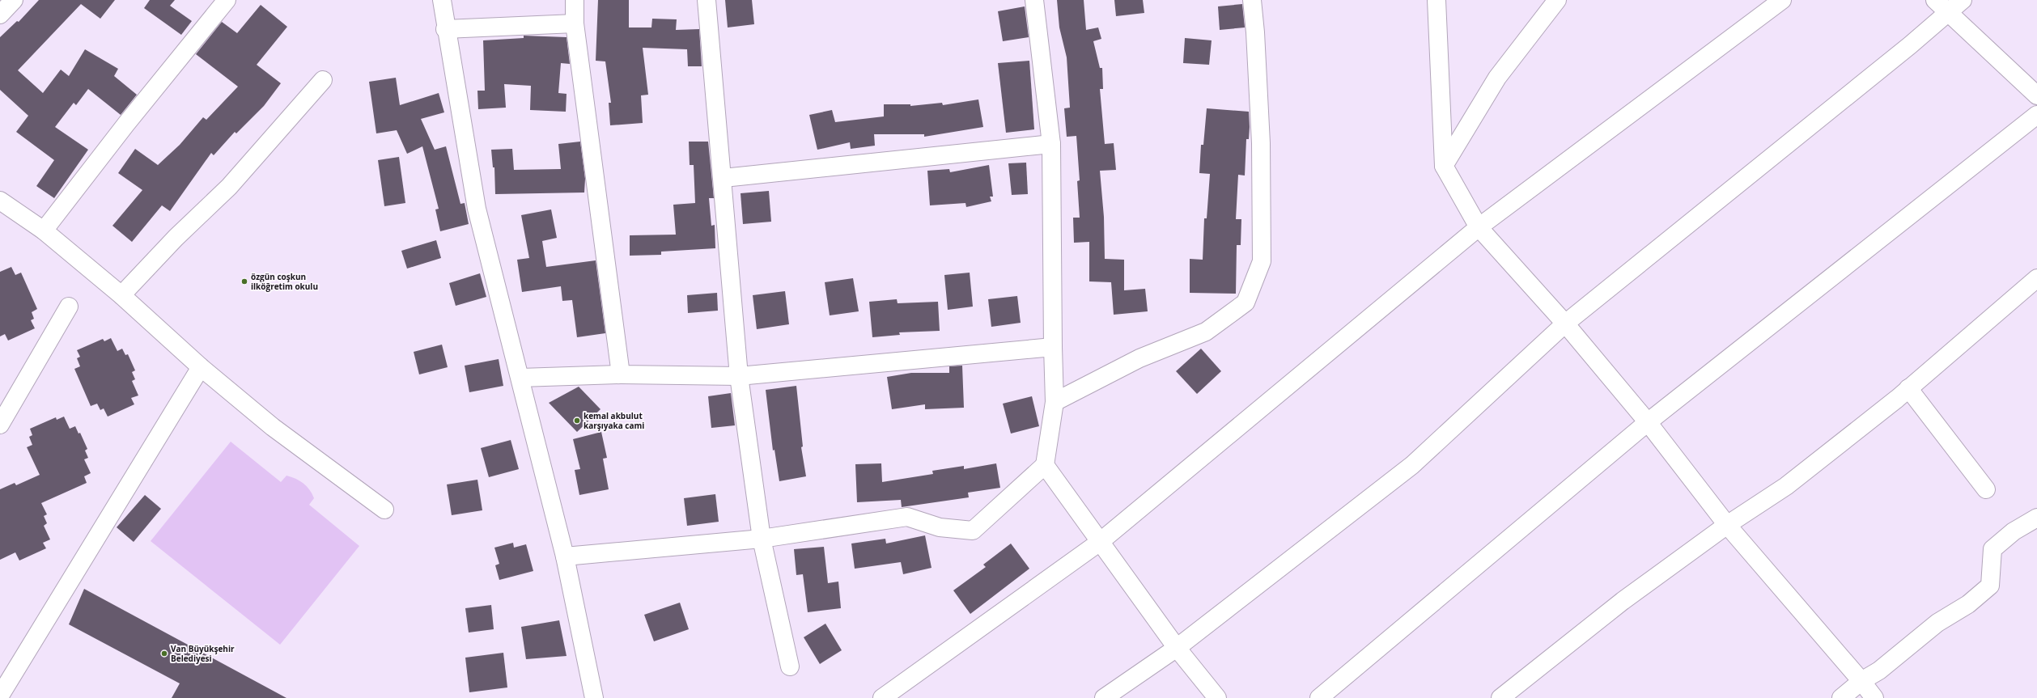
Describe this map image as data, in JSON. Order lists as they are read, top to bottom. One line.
{"places":["özgün coşkun ilköğretim okulu","kemal akbulut karşıyaka cami","Van Büyükşehir Belediyesi"]}
